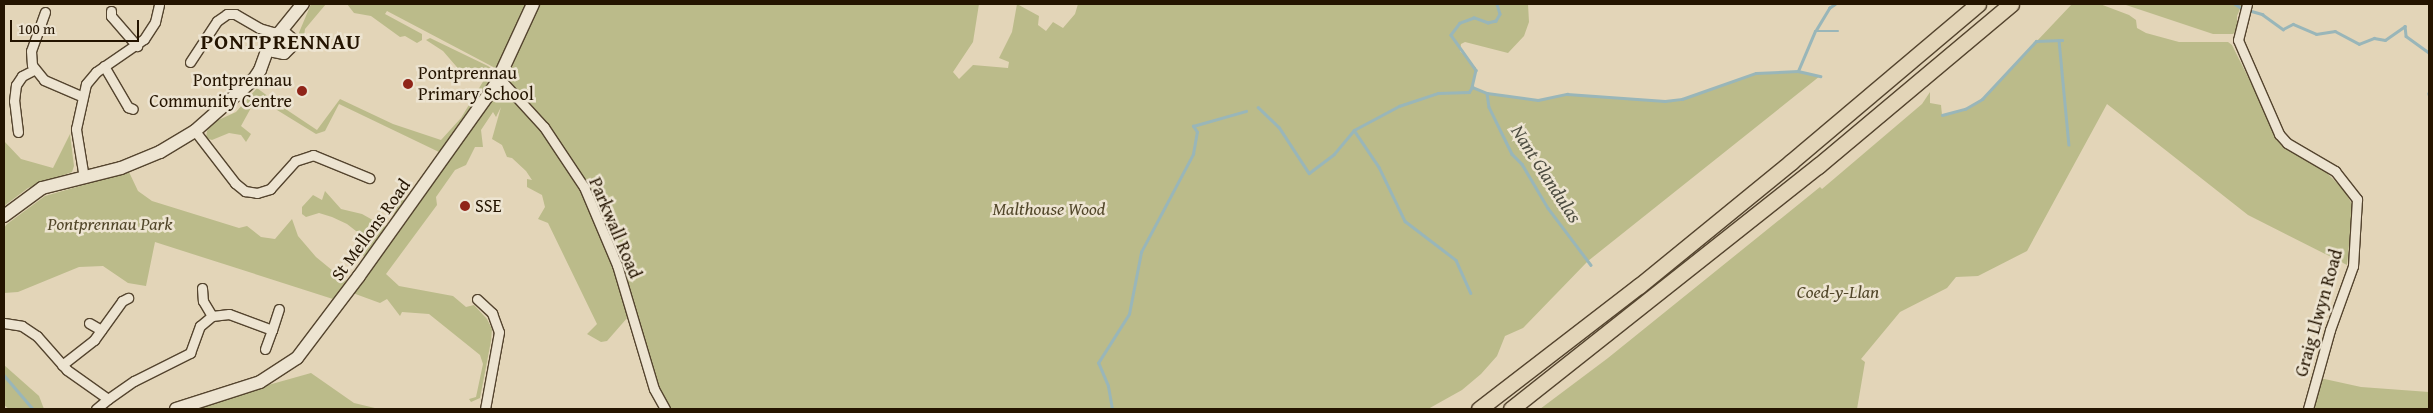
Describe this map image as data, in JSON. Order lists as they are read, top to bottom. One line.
{"streets":{"main road":["St Mellons Road"],"street":["Parkwall Road","Graig Llwyn Road"]},"crossings":[["Parkwall Road","St Mellons Road"]],"districts":["PONTPRENNAU"],"water":["Nant Glandulas"],"parks":["Malthouse Wood","Pontprennau Park","Coed-y-Llan"],"places":["Pontprennau Primary School","Pontprennau Community Centre","SSE"],"scale_bar":"100 m"}
